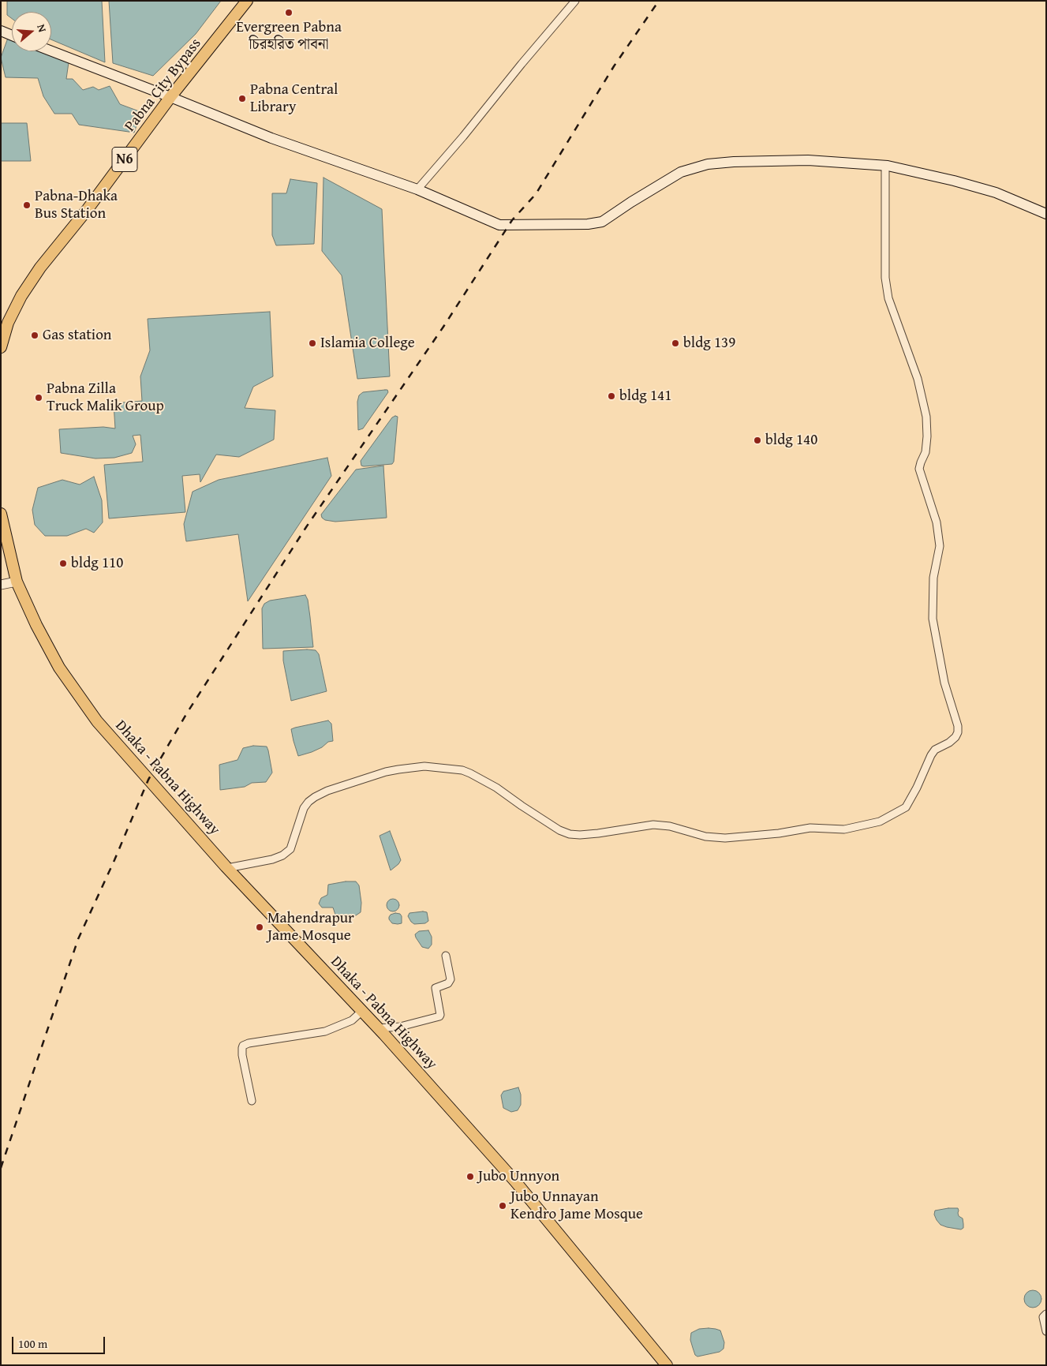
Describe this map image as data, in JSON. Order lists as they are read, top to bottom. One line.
{"streets":{"highway":["Pabna City Bypass","N6","Dhaka - Pabna Highway"]},"places":["Evergreen Pabna চিরহরিত পাবনা","Pabna Central Library","Pabna-Dhaka Bus Station","Gas station","Islamia College","bldg 139","bldg 141","Pabna Zilla Truck Malik Group","bldg 140","bldg 110","Mahendrapur Jame Mosque","Jubo Unnyon","Jubo Unnayan Kendro Jame Mosque"],"scale_bar":"100 m","north":"right"}
